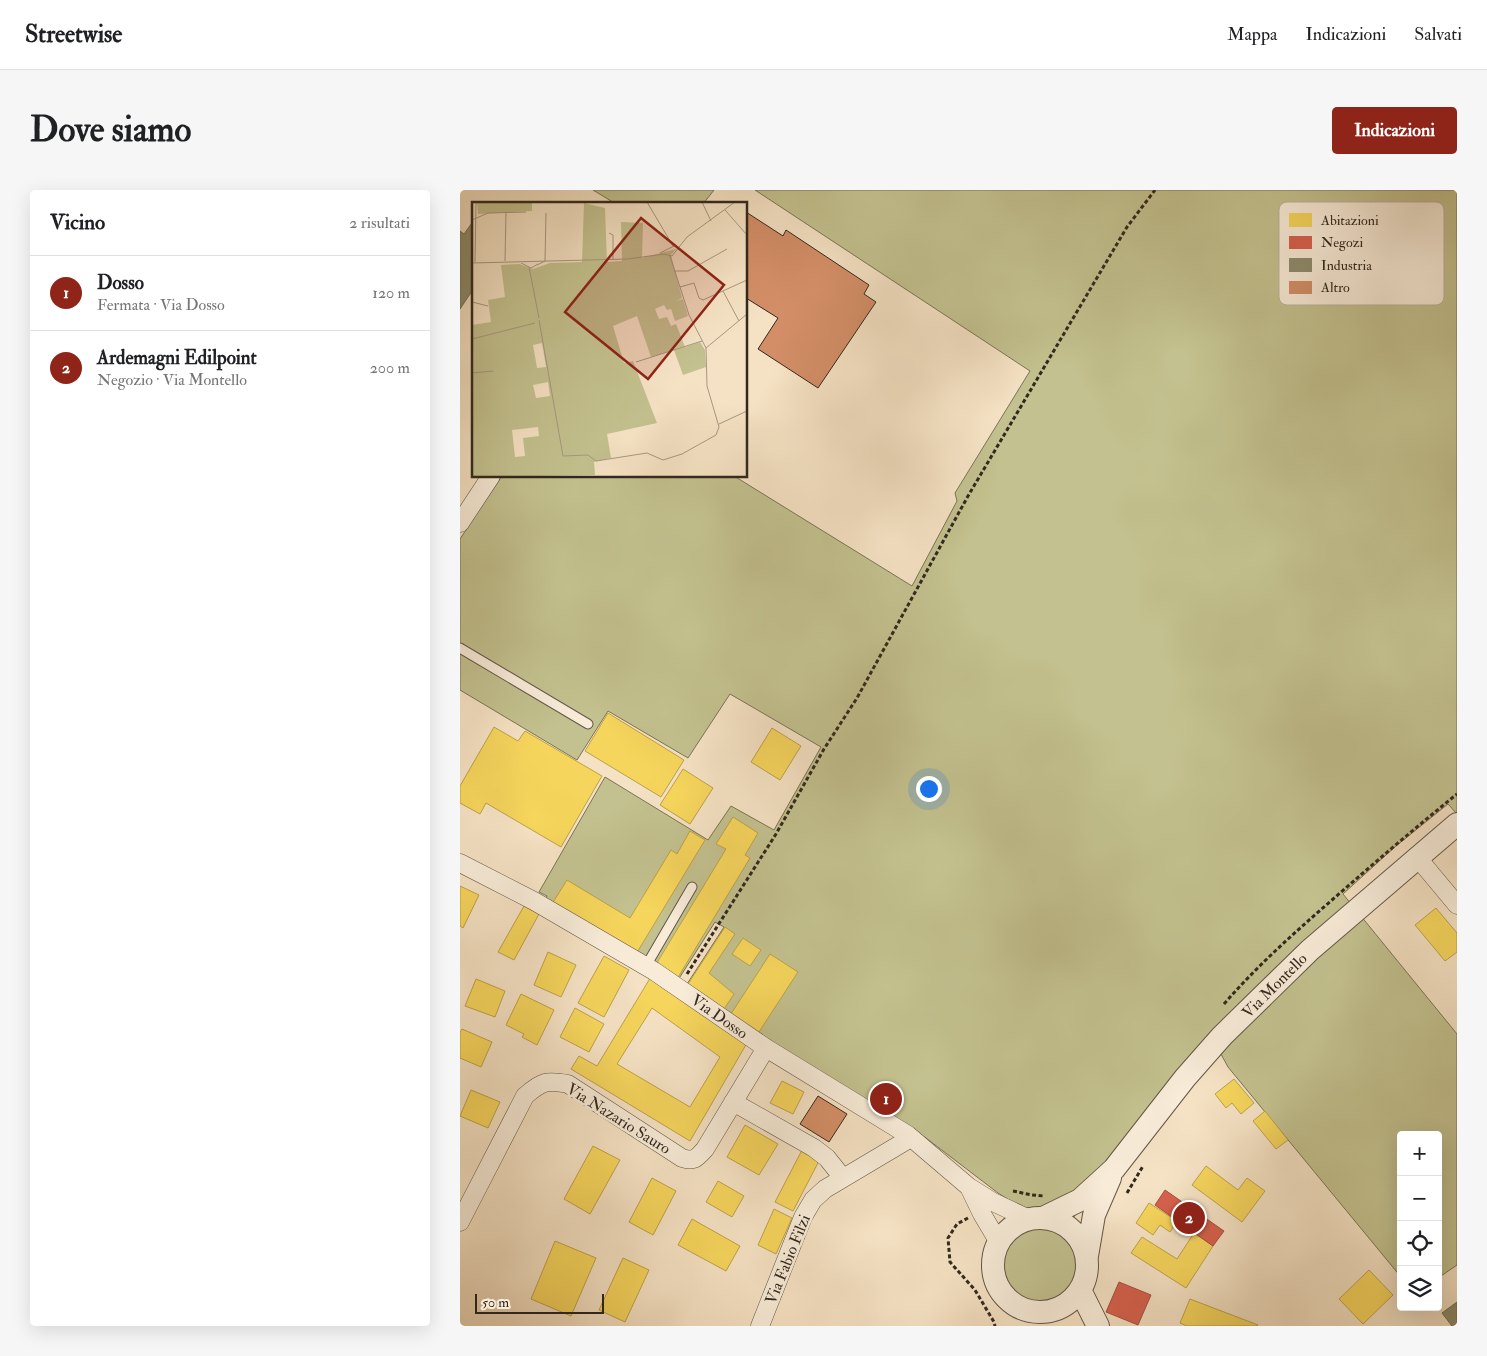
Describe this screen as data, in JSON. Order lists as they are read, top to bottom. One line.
{"streets":{"street":["Via Montello","Via Dosso","Via Nazario Sauro","Via Fabio Filzi"]},"crossings":[["Via Montello","Via Dosso"],["Via Dosso","Via Nazario Sauro"],["Via Dosso","Via Fabio Filzi"]],"legend":["Abitazioni","Negozi","Industria","Altro"],"scale_bar":"50 m","page":{"header":"Streetwise","nav":["Mappa","Indicazioni","Salvati"],"buttons":"Indicazioni","title":"Dove siamo","heading":["Vicino","2 risultati"],"list":[{"mark":"1","name":"Dosso","note":"Fermata · Via Dosso","value":"120 m"},{"mark":"2","name":"Ardemagni Edilpoint","note":"Negozio · Via Montello","value":"200 m"}],"pins":["1","2"],"map_buttons":["+","−"],"scale":"50 m"}}
